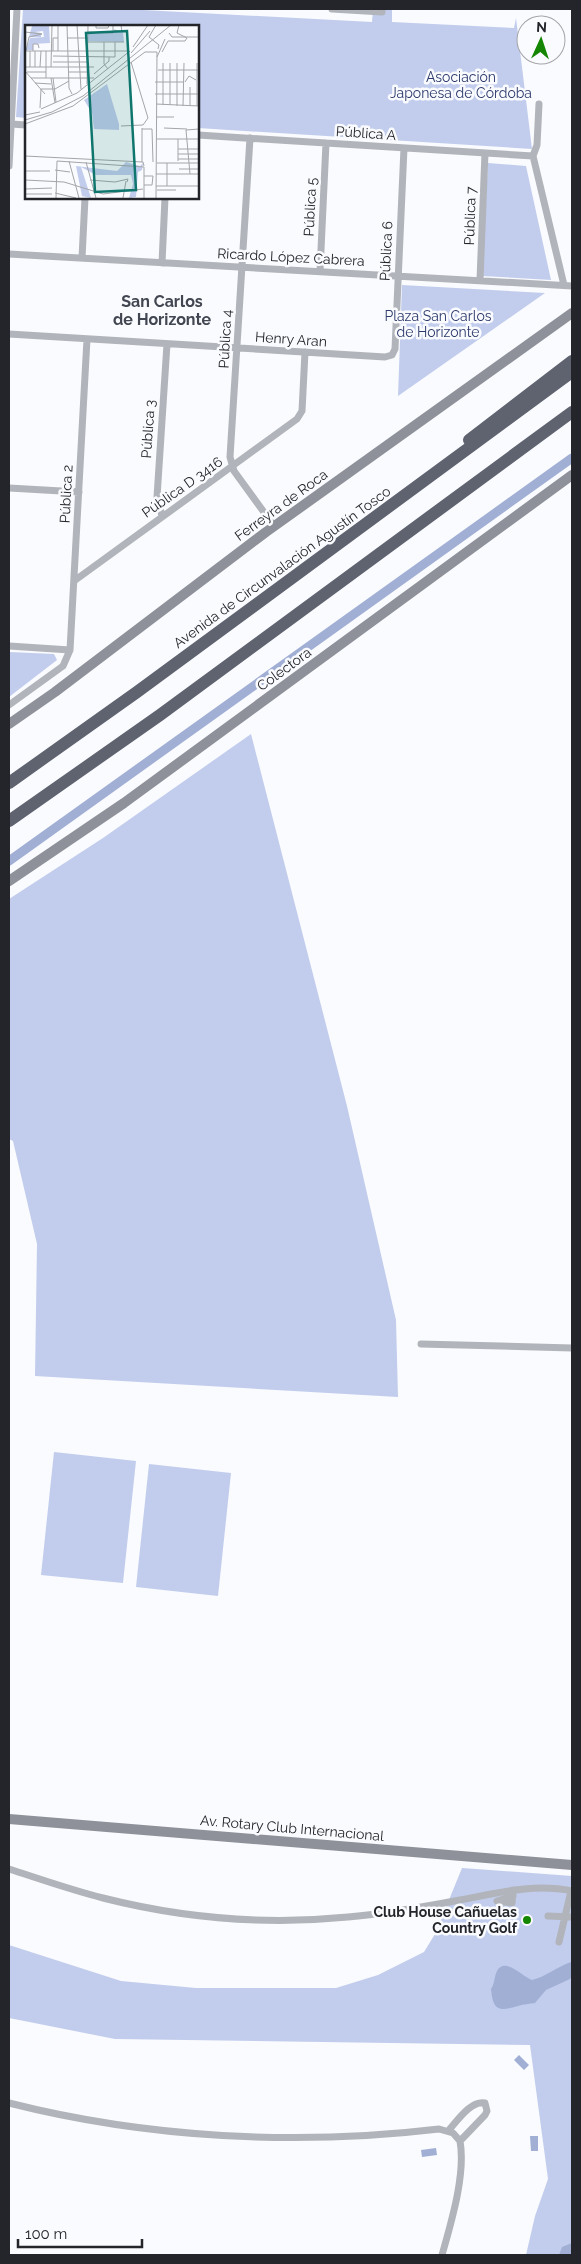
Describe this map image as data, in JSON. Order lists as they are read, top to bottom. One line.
{"streets":{"highway":["Avenida de Circunvalación Agustín Tosco"],"street":["Pública A","Pública 5","Pública 7","Pública 6","Ricardo López Cabrera","Pública 4","Henry Aran","Pública 3","Pública D 3416","Pública 2","Ferreyra de Roca","Colectora","Av. Rotary Club Internacional"]},"crossings":[["Pública A","Pública 5"],["Pública A","Pública 7"],["Pública A","Pública 6"],["Pública A","Pública 4"],["Pública 5","Ricardo López Cabrera"],["Pública 7","Ricardo López Cabrera"],["Pública 6","Ricardo López Cabrera"],["Pública 6","Henry Aran"],["Ricardo López Cabrera","Pública 4"],["Pública 4","Henry Aran"],["Pública 4","Pública D 3416"],["Henry Aran","Pública 3"],["Henry Aran","Pública D 3416"],["Henry Aran","Pública 2"],["Pública 3","Pública D 3416"],["Pública D 3416","Pública 2"]],"districts":["San Carlos de Horizonte"],"parks":["Asociación Japonesa de Córdoba","Plaza San Carlos de Horizonte"],"places":["Club House Cañuelas Country Golf"],"scale_bar":"100 m","north":"top"}
